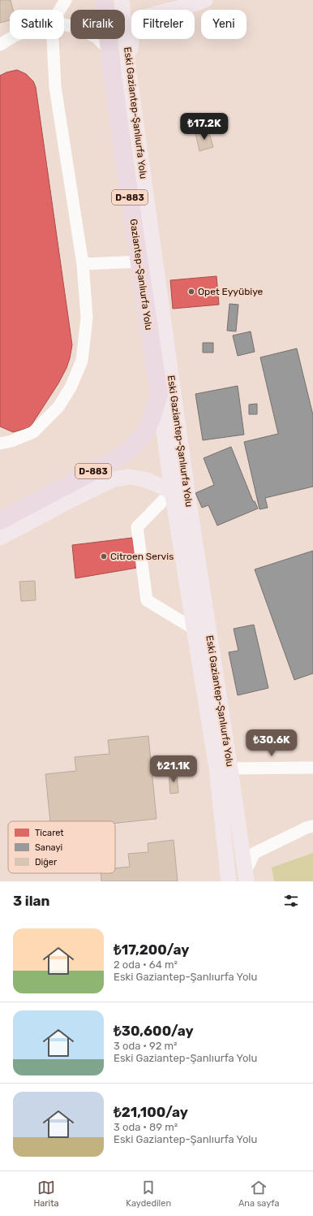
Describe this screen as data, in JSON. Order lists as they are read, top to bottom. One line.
{"streets":{"highway":["D-883","Gaziantep-Şanlıurfa Yolu"],"main road":["Eski Gaziantep-Şanlıurfa Yolu"]},"crossings":[["Eski Gaziantep-Şanlıurfa Yolu","D-883"],["Eski Gaziantep-Şanlıurfa Yolu","Gaziantep-Şanlıurfa Yolu"],["D-883","Gaziantep-Şanlıurfa Yolu"]],"places":["Opet Eyyübiye","Citroen Servis"],"legend":["Ticaret","Sanayi","Diğer"],"page":{"chip":["Satılık","Kiralık","Filtreler","Yeni"],"price":["₺17.2K","₺30.6K","₺21.1K"],"heading":"3 ilan","list":[{"name":"₺17,200/ay","note":"2 oda · 64 m² · Eski Gaziantep-Şanlıurfa Yolu"},{"name":"₺30,600/ay","note":"3 oda · 92 m² · Eski Gaziantep-Şanlıurfa Yolu"},{"name":"₺21,100/ay","note":"3 oda · 89 m² · Eski Gaziantep-Şanlıurfa Yolu"}],"tabs":["Harita","Kaydedilen","Ana sayfa"]}}
